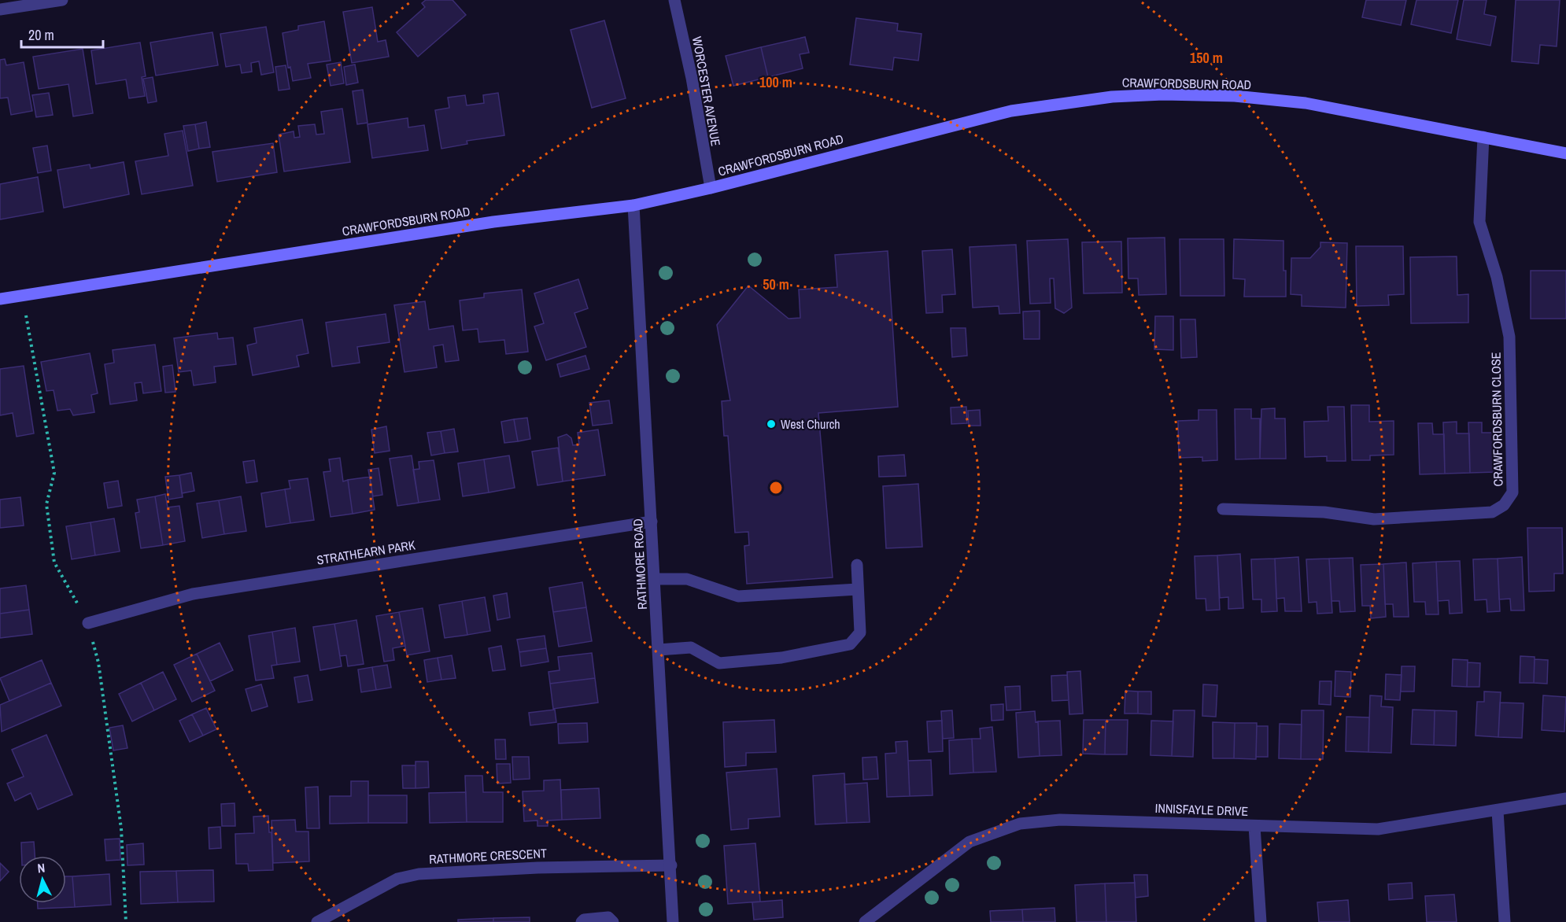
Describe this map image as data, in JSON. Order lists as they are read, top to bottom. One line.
{"streets":{"main road":["CRAWFORDSBURN ROAD"],"street":["WORCESTER AVENUE","CRAWFORDSBURN CLOSE","STRATHEARN PARK","RATHMORE ROAD","INNISFAYLE DRIVE","RATHMORE CRESCENT"]},"crossings":[["CRAWFORDSBURN ROAD","WORCESTER AVENUE"],["CRAWFORDSBURN ROAD","CRAWFORDSBURN CLOSE"],["CRAWFORDSBURN ROAD","RATHMORE ROAD"],["STRATHEARN PARK","RATHMORE ROAD"],["RATHMORE ROAD","RATHMORE CRESCENT"]],"places":["West Church"],"scale_bar":"20 m","north":"top","rings":["150 m","100 m","50 m"]}
